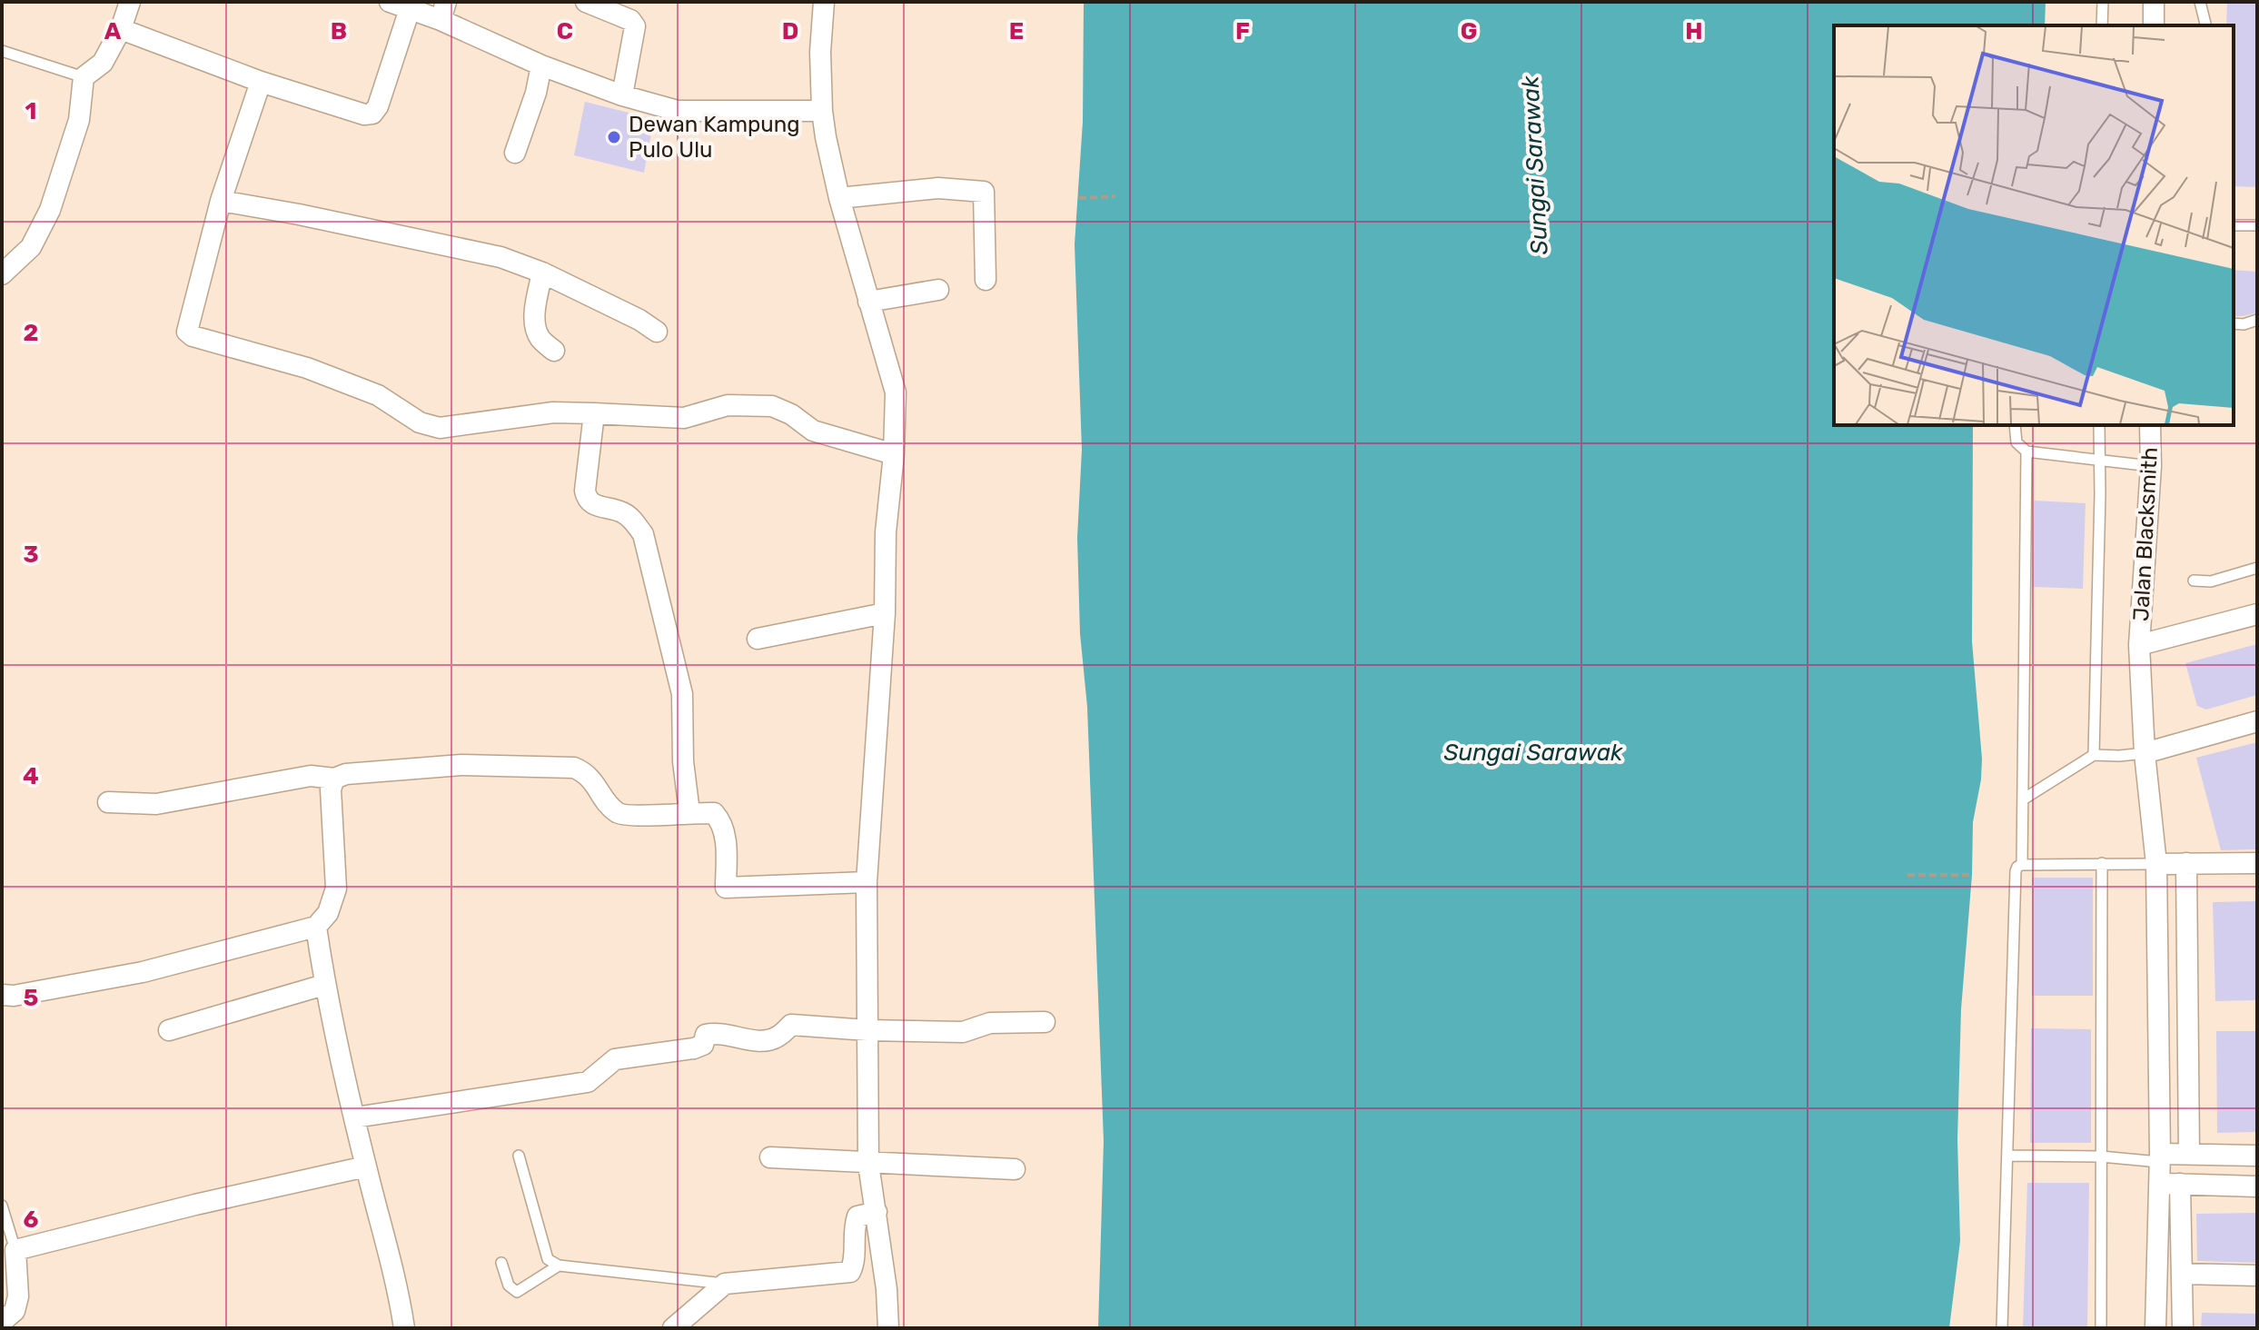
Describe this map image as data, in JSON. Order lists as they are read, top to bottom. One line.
{"streets":{"street":["Jalan Blacksmith"]},"water":["Sungai Sarawak"],"places":["Dewan Kampung Pulo Ulu"],"grid":{"columns":["A","B","C","D","E","F","G","H"],"rows":["1","2","3","4","5","6"]}}
